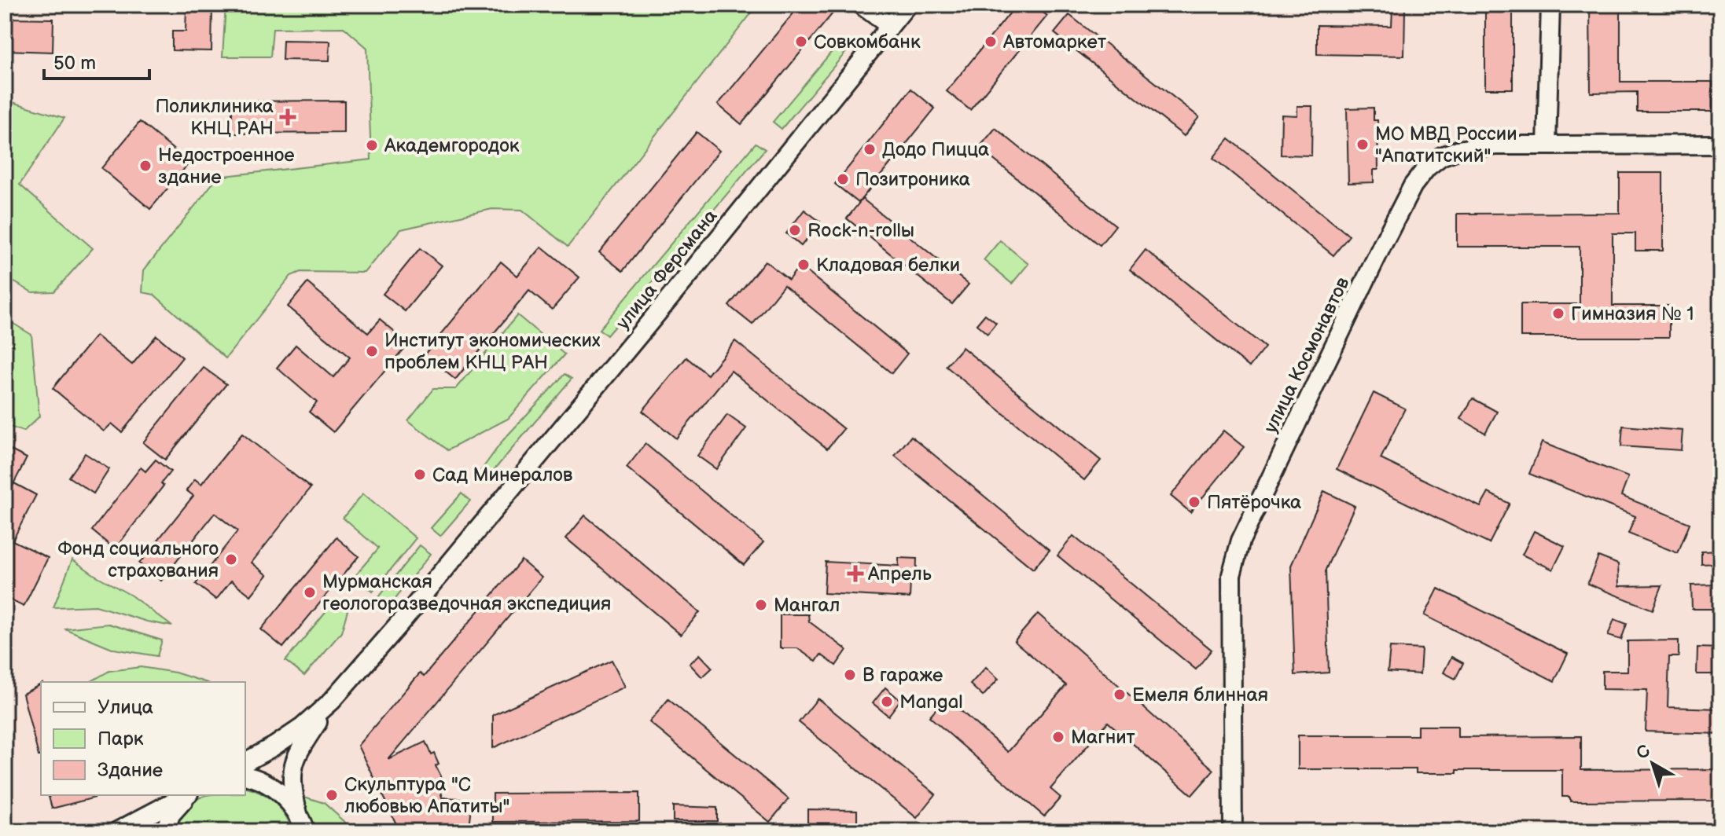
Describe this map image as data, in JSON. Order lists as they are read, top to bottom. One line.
{"streets":{"street":["улица Ферсмана","улица Космонавтов"]},"places":{"other":["Совкомбанк","Автомаркет","МО МВД России \"Апатитский\"","Академгородок","Додо Пицца","Недостроенное здание","Позитроника","Rock-n-rollы","Кладовая белки","Гимназия № 1","Институт экономических проблем КНЦ РАН","Сад Минералов","Пятёрочка","Фонд социального страхования","Мурманская геологоразведочная экспедиция","Мангал","В гараже","Емеля блинная","Mangal","Магнит","Скульптура \"С любовью Апатиты\""],"health":["Поликлиника КНЦ РАН","Апрель"]},"legend":["Улица","Парк","Здание"],"scale_bar":"50 m","north":"top left"}
